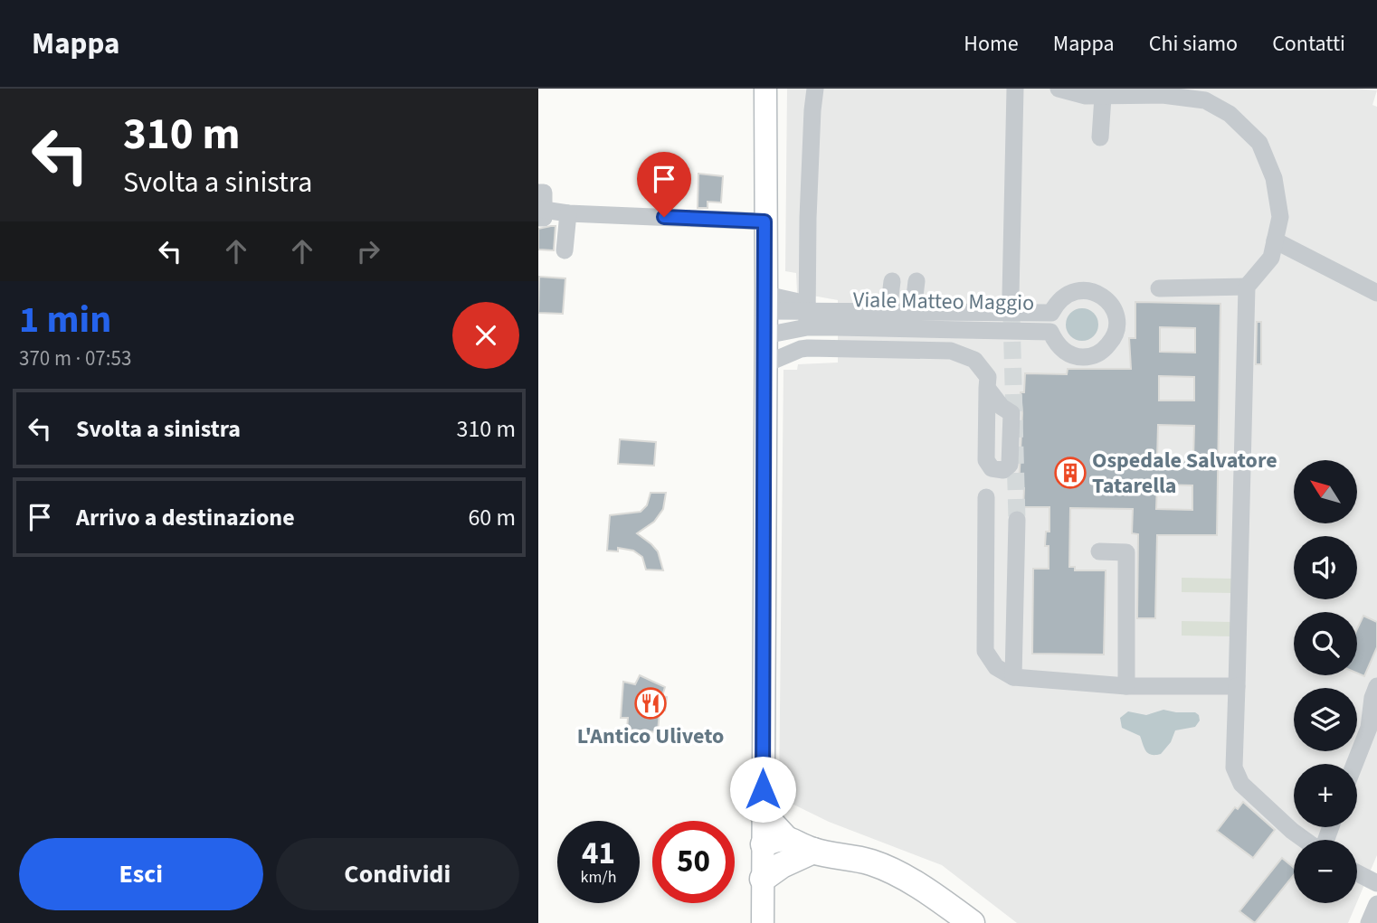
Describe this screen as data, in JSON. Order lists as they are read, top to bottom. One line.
{"streets":{"street":["Viale Matteo Maggio"]},"places":{"building":["Ospedale Salvatore Tatarella"],"restaurant":["L'Antico Uliveto"]},"north":"top left","page":{"header":"Mappa","nav":["Home","Mappa","Chi siamo","Contatti"],"turn":["310 m","Svolta a sinistra"],"heading":["1 min","370 m · 07:53"],"list":[{"name":"Svolta a sinistra","value":"310 m"},{"name":"Arrivo a destinazione","value":"60 m"}],"map_buttons":["+","−"],"speed":"41 km/h","limit":"50","buttons":["Esci","Condividi"]}}
